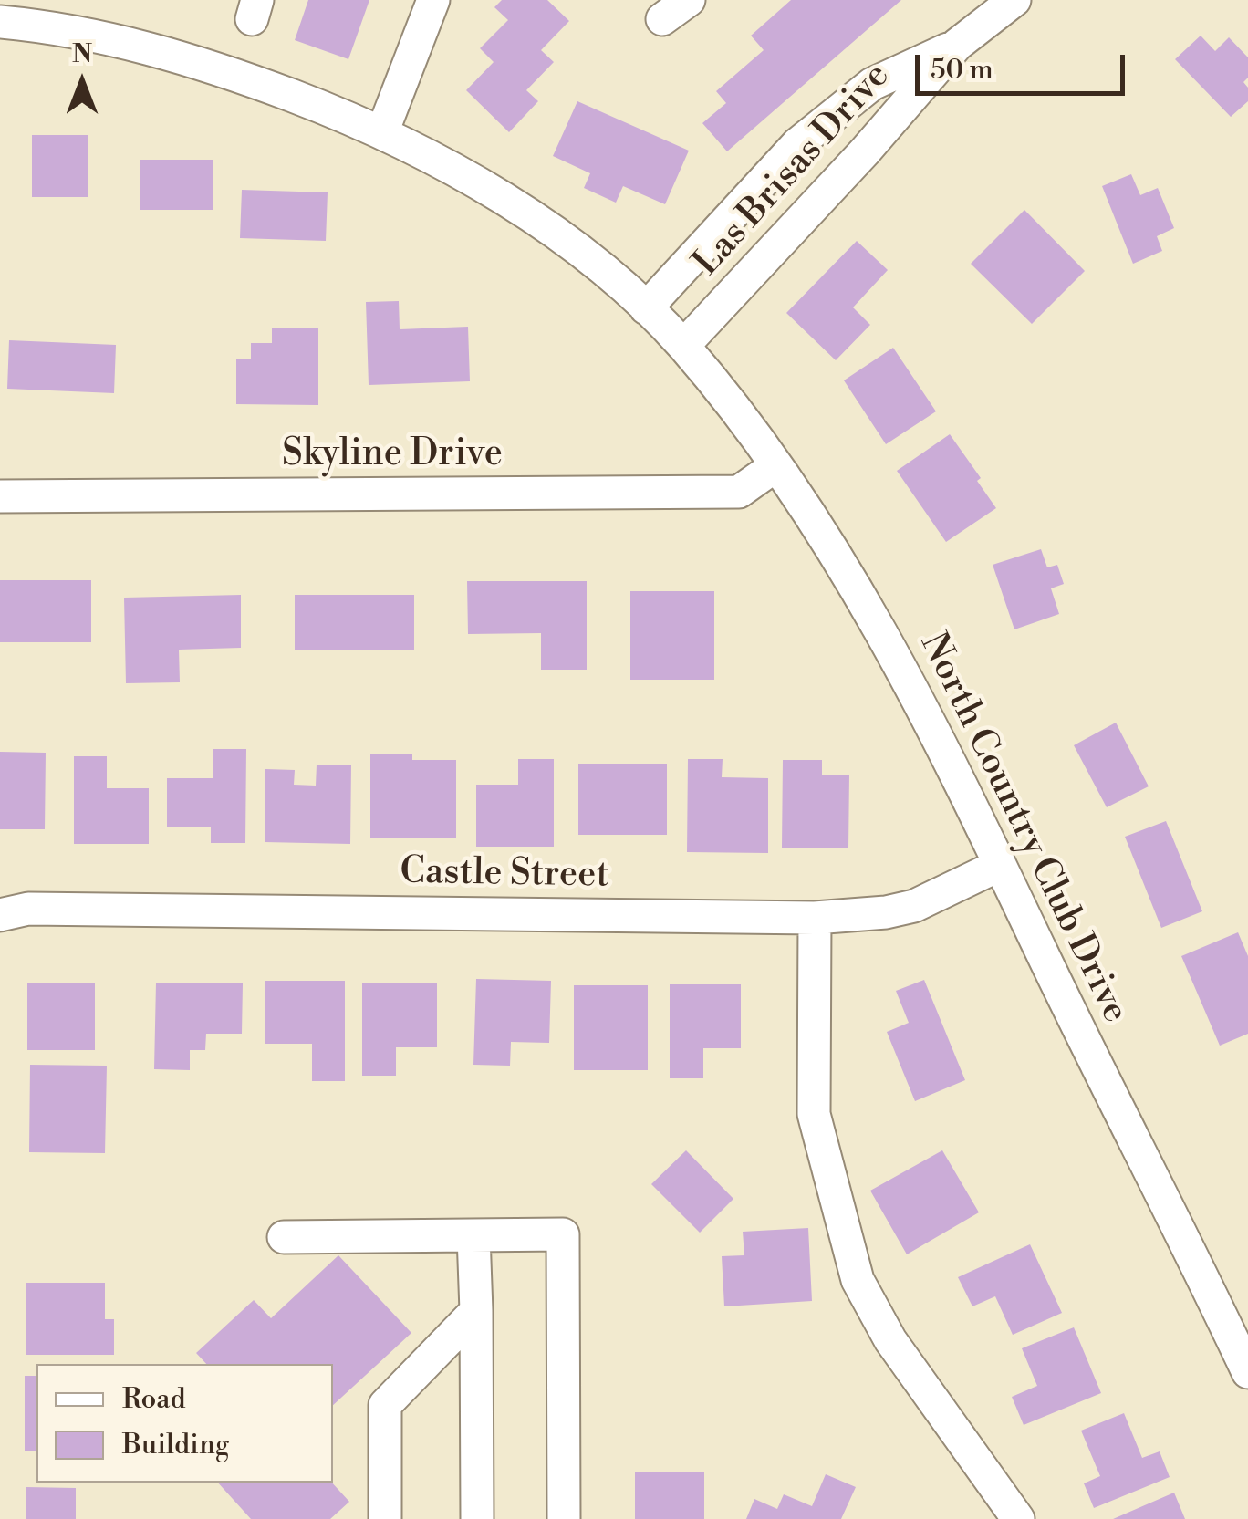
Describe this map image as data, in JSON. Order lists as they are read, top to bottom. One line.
{"streets":{"street":["Las Brisas Drive","Skyline Drive","North Country Club Drive","Castle Street"]},"crossings":[["Las Brisas Drive","North Country Club Drive"],["Skyline Drive","North Country Club Drive"],["North Country Club Drive","Castle Street"]],"legend":["Road","Building"],"scale_bar":"50 m","north":"top"}
